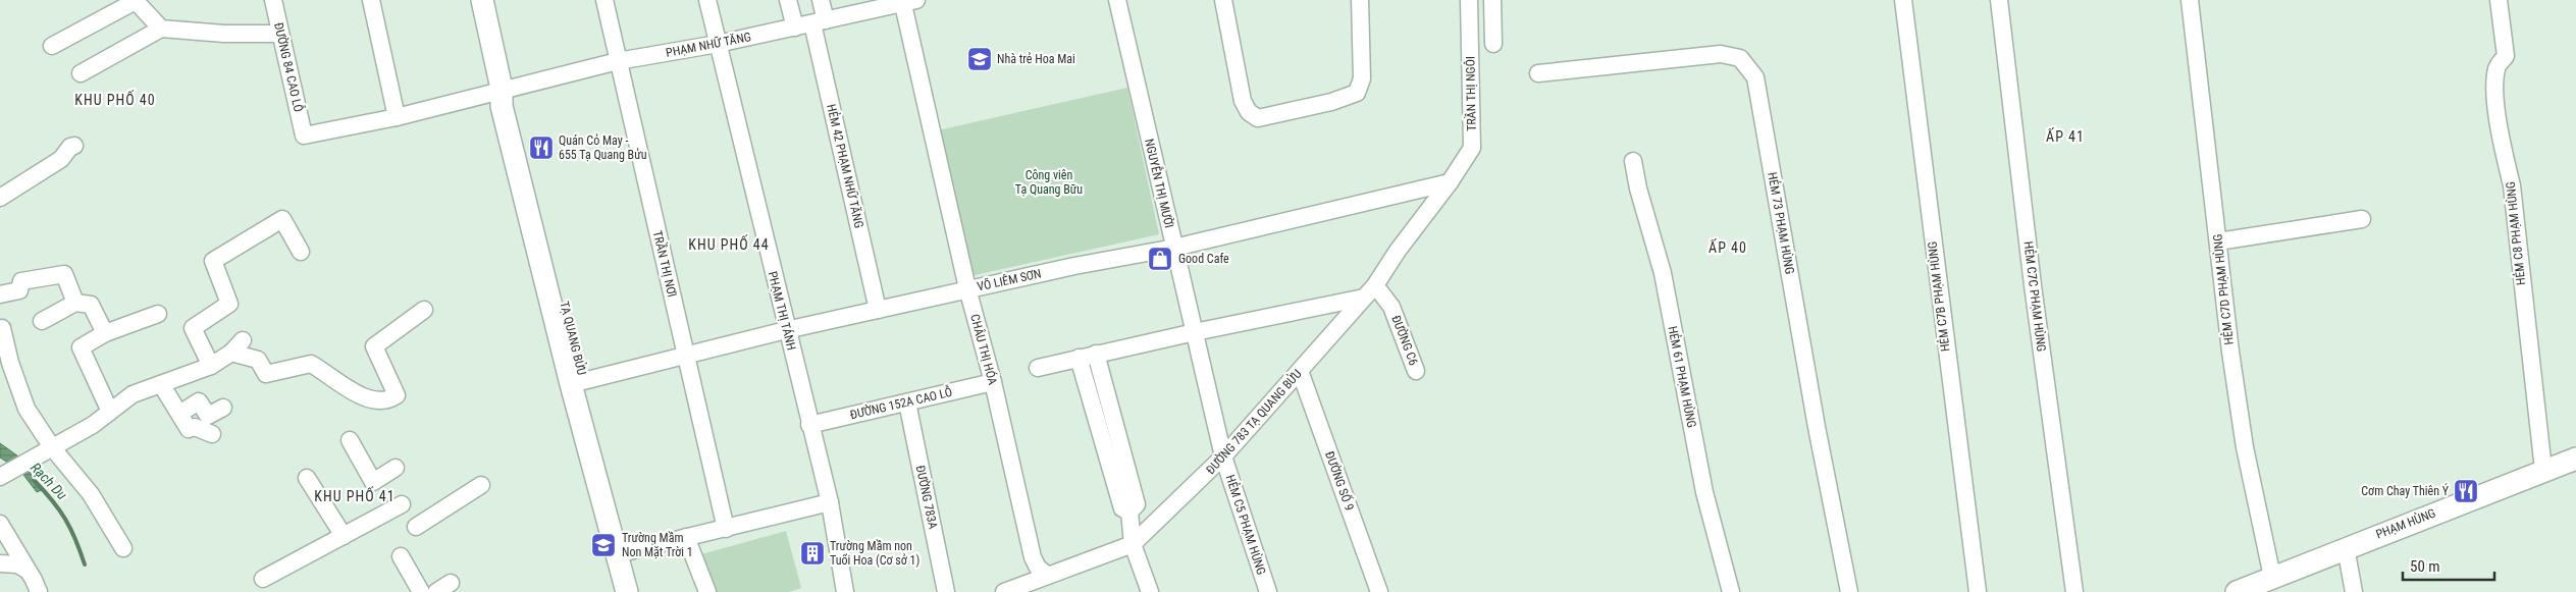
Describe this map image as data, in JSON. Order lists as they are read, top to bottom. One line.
{"streets":{"main road":["TẠ QUANG BỬU","PHẠM HÙNG"],"street":["PHẠM NHỮ TĂNG","ĐƯỜNG 84 CAO LỖ","TRẦN THỊ NGÔI","HẺM 42 PHẠM NHỮ TĂNG","NGUYỄN THỊ MƯỜI","HẺM 73 PHẠM HÙNG","HẺM C8 PHẠM HÙNG","TRẦN THỊ NƠI","VÕ LIÊM SƠN","HẺM C7D PHẠM HÙNG","HẺM C7B PHẠM HÙNG","HẺM C7C PHẠM HÙNG","PHẠM THỊ TÁNH","ĐƯỜNG C6","CHÂU THỊ HÓA","HẺM 61 PHẠM HÙNG","ĐƯỜNG 152A CAO LỖ","ĐƯỜNG 783 TẠ QUANG BỬU","ĐƯỜNG SỐ 9","ĐƯỜNG 783A","HẺM C5 PHẠM HÙNG"]},"crossings":[["PHẠM NHỮ TĂNG","ĐƯỜNG 84 CAO LỖ"],["PHẠM NHỮ TĂNG","HẺM 42 PHẠM NHỮ TĂNG"],["PHẠM NHỮ TĂNG","TRẦN THỊ NƠI"],["PHẠM NHỮ TĂNG","PHẠM THỊ TÁNH"],["PHẠM NHỮ TĂNG","TẠ QUANG BỬU"],["PHẠM NHỮ TĂNG","CHÂU THỊ HÓA"],["TRẦN THỊ NGÔI","VÕ LIÊM SƠN"],["TRẦN THỊ NGÔI","ĐƯỜNG 783 TẠ QUANG BỬU"],["HẺM 42 PHẠM NHỮ TĂNG","VÕ LIÊM SƠN"],["NGUYỄN THỊ MƯỜI","VÕ LIÊM SƠN"],["NGUYỄN THỊ MƯỜI","ĐƯỜNG 783 TẠ QUANG BỬU"],["NGUYỄN THỊ MƯỜI","HẺM C5 PHẠM HÙNG"],["HẺM C8 PHẠM HÙNG","PHẠM HÙNG"],["TRẦN THỊ NƠI","VÕ LIÊM SƠN"],["VÕ LIÊM SƠN","PHẠM THỊ TÁNH"],["VÕ LIÊM SƠN","TẠ QUANG BỬU"],["VÕ LIÊM SƠN","CHÂU THỊ HÓA"],["VÕ LIÊM SƠN","ĐƯỜNG 783 TẠ QUANG BỬU"],["HẺM C7D PHẠM HÙNG","PHẠM HÙNG"],["PHẠM THỊ TÁNH","ĐƯỜNG 152A CAO LỖ"],["ĐƯỜNG C6","ĐƯỜNG 783 TẠ QUANG BỬU"],["CHÂU THỊ HÓA","ĐƯỜNG 152A CAO LỖ"],["CHÂU THỊ HÓA","ĐƯỜNG 783 TẠ QUANG BỬU"],["ĐƯỜNG 152A CAO LỖ","ĐƯỜNG 783A"],["ĐƯỜNG 783 TẠ QUANG BỬU","ĐƯỜNG SỐ 9"],["ĐƯỜNG 783 TẠ QUANG BỬU","HẺM C5 PHẠM HÙNG"]],"districts":["KHU PHỐ 40","ẤP 41","KHU PHỐ 44","ẤP 40","KHU PHỐ 41"],"water":["Rạch Du"],"parks":["Công viên Tạ Quang Bữu"],"places":{"school or university":["Nhà trẻ Hoa Mai","Trường Mầm Non Mặt Trời 1"],"restaurant":["Quán Cỏ May - 655 Tạ Quang Bửu","Cơm Chay Thiên Ý"],"shop":["Good Cafe"],"building":["Trường Mầm non Tuổi Hoa (Cơ sở 1)"]},"scale_bar":"50 m"}
